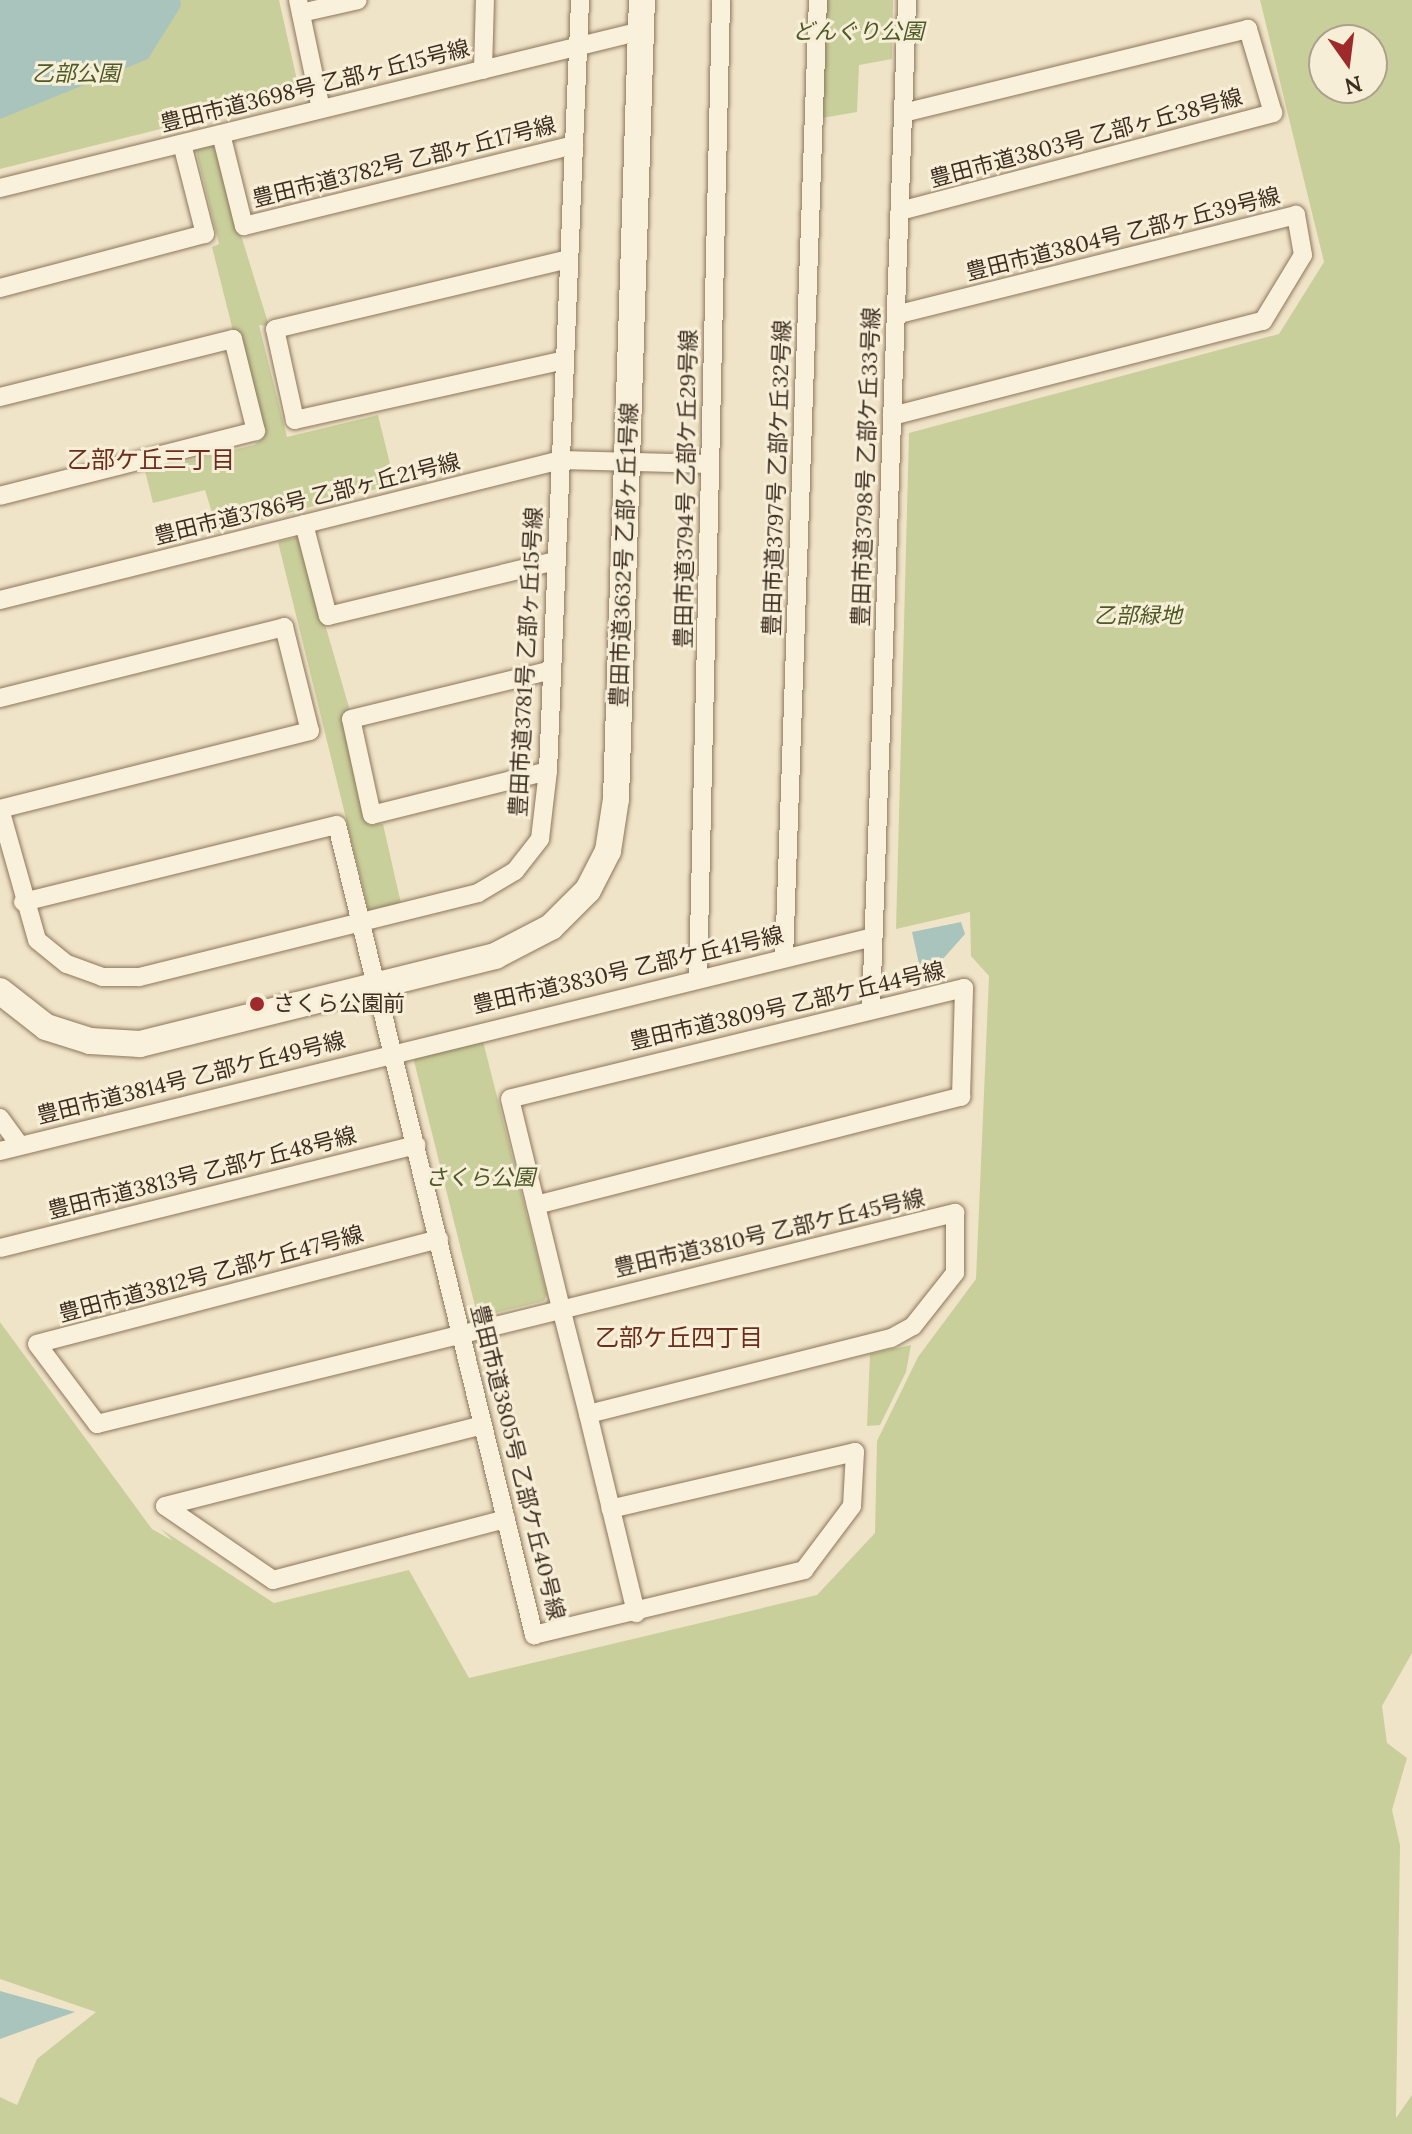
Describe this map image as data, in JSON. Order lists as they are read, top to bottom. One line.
{"streets":{"street":["豊田市道3698号 乙部ヶ丘15号線","豊田市道3803号 乙部ヶ丘38号線","豊田市道3782号 乙部ヶ丘17号線","豊田市道3804号 乙部ヶ丘39号線","豊田市道3798号 乙部ケ丘33号線","豊田市道3797号 乙部ケ丘32号線","豊田市道3794号 乙部ケ丘29号線","豊田市道3786号 乙部ヶ丘21号線","豊田市道3632号 乙部ヶ丘1号線","豊田市道3781号 乙部ヶ丘15号線","豊田市道3830号 乙部ケ丘41号線","豊田市道3809号 乙部ケ丘44号線","豊田市道3814号 乙部ケ丘49号線","豊田市道3813号 乙部ケ丘48号線","豊田市道3810号 乙部ケ丘45号線","豊田市道3812号 乙部ケ丘47号線","豊田市道3805号 乙部ケ丘40号線"]},"crossings":[["豊田市道3698号 乙部ヶ丘15号線","豊田市道3782号 乙部ヶ丘17号線"],["豊田市道3698号 乙部ヶ丘15号線","豊田市道3632号 乙部ヶ丘1号線"],["豊田市道3698号 乙部ヶ丘15号線","豊田市道3781号 乙部ヶ丘15号線"],["豊田市道3803号 乙部ヶ丘38号線","豊田市道3798号 乙部ケ丘33号線"],["豊田市道3782号 乙部ヶ丘17号線","豊田市道3781号 乙部ヶ丘15号線"],["豊田市道3804号 乙部ヶ丘39号線","豊田市道3798号 乙部ケ丘33号線"],["豊田市道3798号 乙部ケ丘33号線","豊田市道3830号 乙部ケ丘41号線"],["豊田市道3798号 乙部ケ丘33号線","豊田市道3809号 乙部ケ丘44号線"],["豊田市道3797号 乙部ケ丘32号線","豊田市道3830号 乙部ケ丘41号線"],["豊田市道3794号 乙部ケ丘29号線","豊田市道3786号 乙部ヶ丘21号線"],["豊田市道3794号 乙部ケ丘29号線","豊田市道3830号 乙部ケ丘41号線"],["豊田市道3786号 乙部ヶ丘21号線","豊田市道3632号 乙部ヶ丘1号線"],["豊田市道3786号 乙部ヶ丘21号線","豊田市道3781号 乙部ヶ丘15号線"],["豊田市道3632号 乙部ヶ丘1号線","豊田市道3805号 乙部ケ丘40号線"],["豊田市道3781号 乙部ヶ丘15号線","豊田市道3805号 乙部ケ丘40号線"],["豊田市道3830号 乙部ケ丘41号線","豊田市道3814号 乙部ケ丘49号線"],["豊田市道3830号 乙部ケ丘41号線","豊田市道3805号 乙部ケ丘40号線"],["豊田市道3814号 乙部ケ丘49号線","豊田市道3805号 乙部ケ丘40号線"],["豊田市道3813号 乙部ケ丘48号線","豊田市道3805号 乙部ケ丘40号線"],["豊田市道3812号 乙部ケ丘47号線","豊田市道3805号 乙部ケ丘40号線"]],"districts":["乙部ケ丘三丁目","乙部ケ丘四丁目"],"parks":["どんぐり公園","乙部公園","乙部緑地","さくら公園"],"places":["さくら公園前"],"north":"bottom"}
